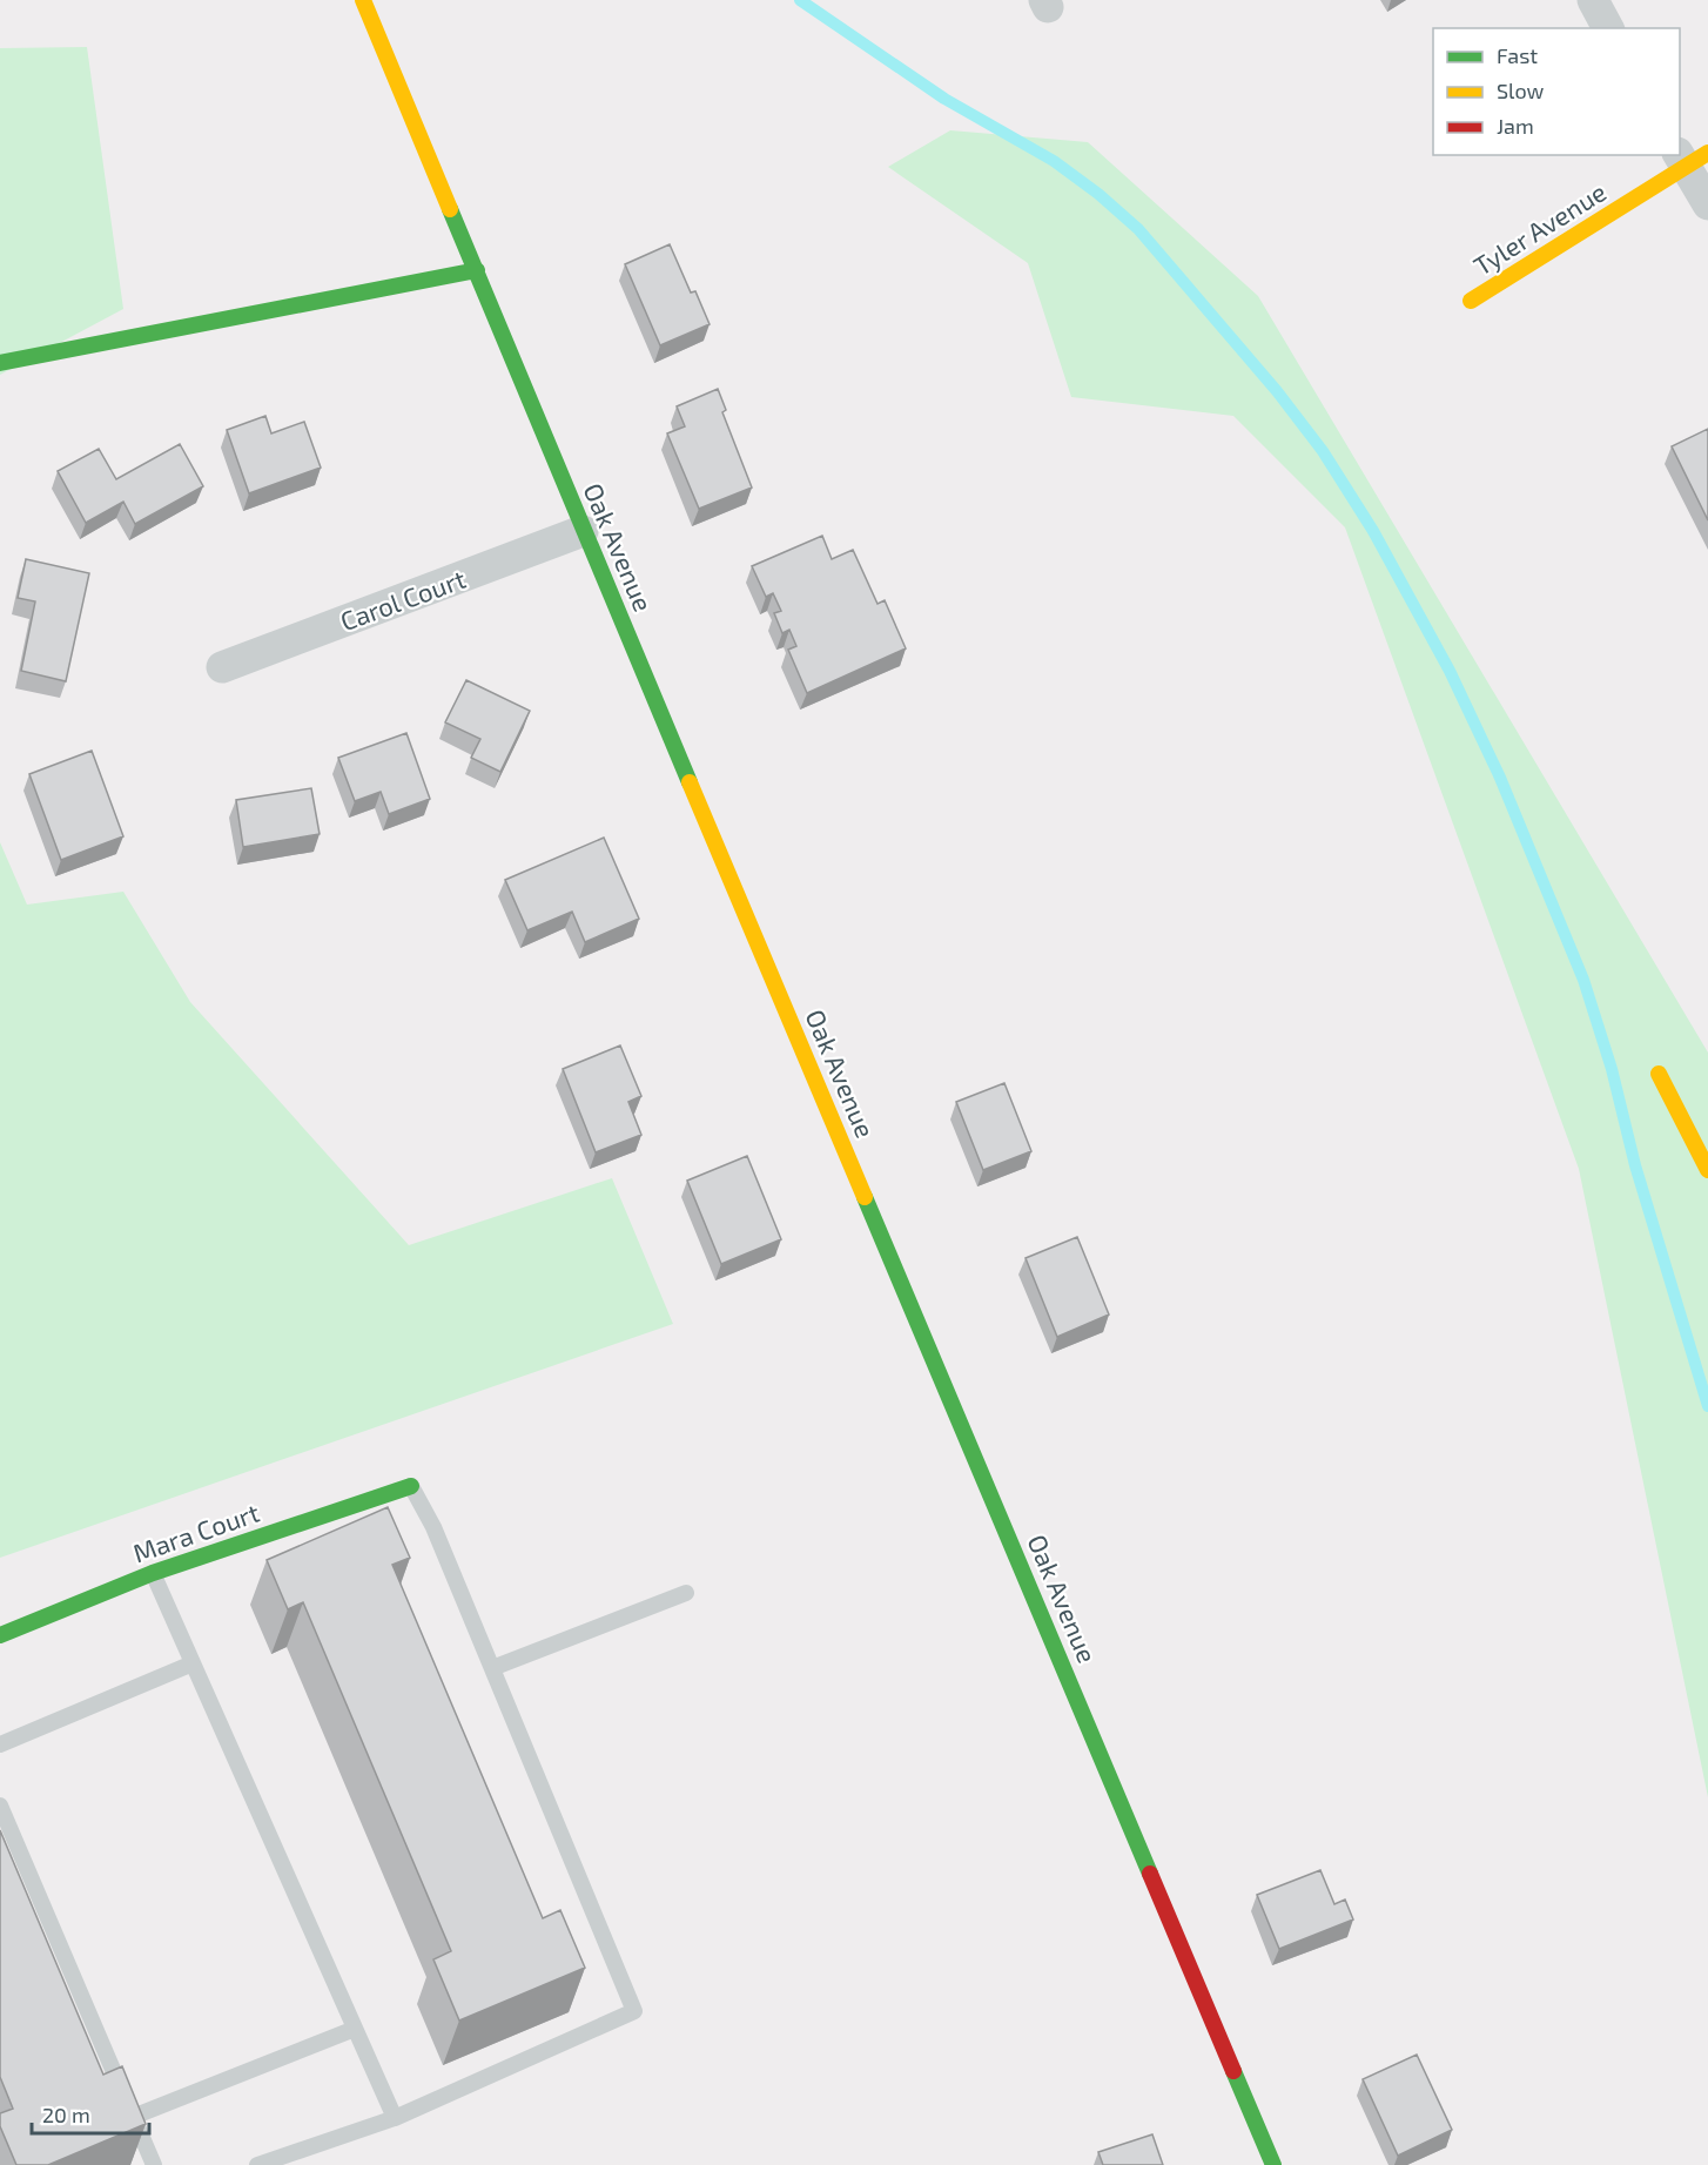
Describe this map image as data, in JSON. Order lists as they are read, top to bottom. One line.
{"streets":{"street":["Tyler Avenue","Oak Avenue","Carol Court","Mara Court"]},"crossings":[["Oak Avenue","Carol Court"]],"legend":["Fast","Slow","Jam"],"scale_bar":"20 m"}
